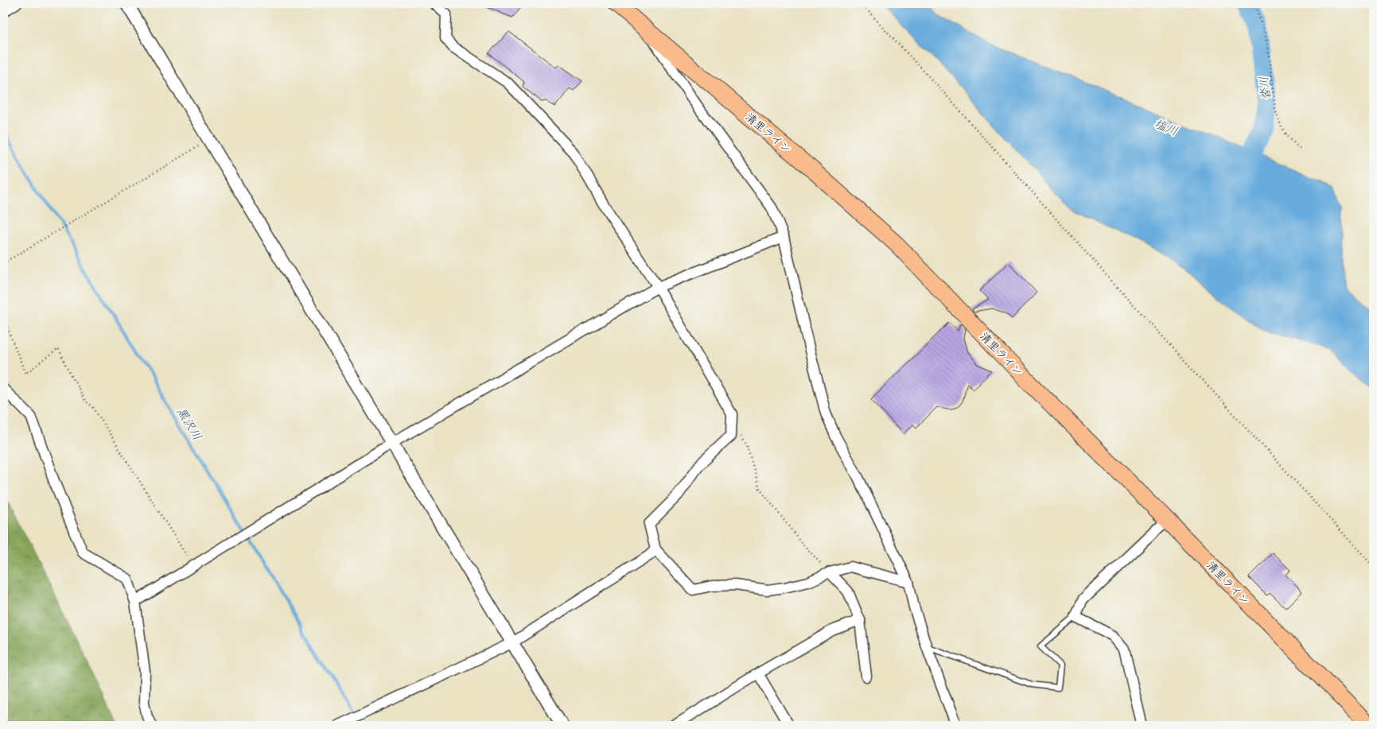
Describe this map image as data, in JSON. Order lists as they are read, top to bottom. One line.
{"streets":{"highway":["清里ライン"]},"water":["沓川","塩川","黒沢川"]}
